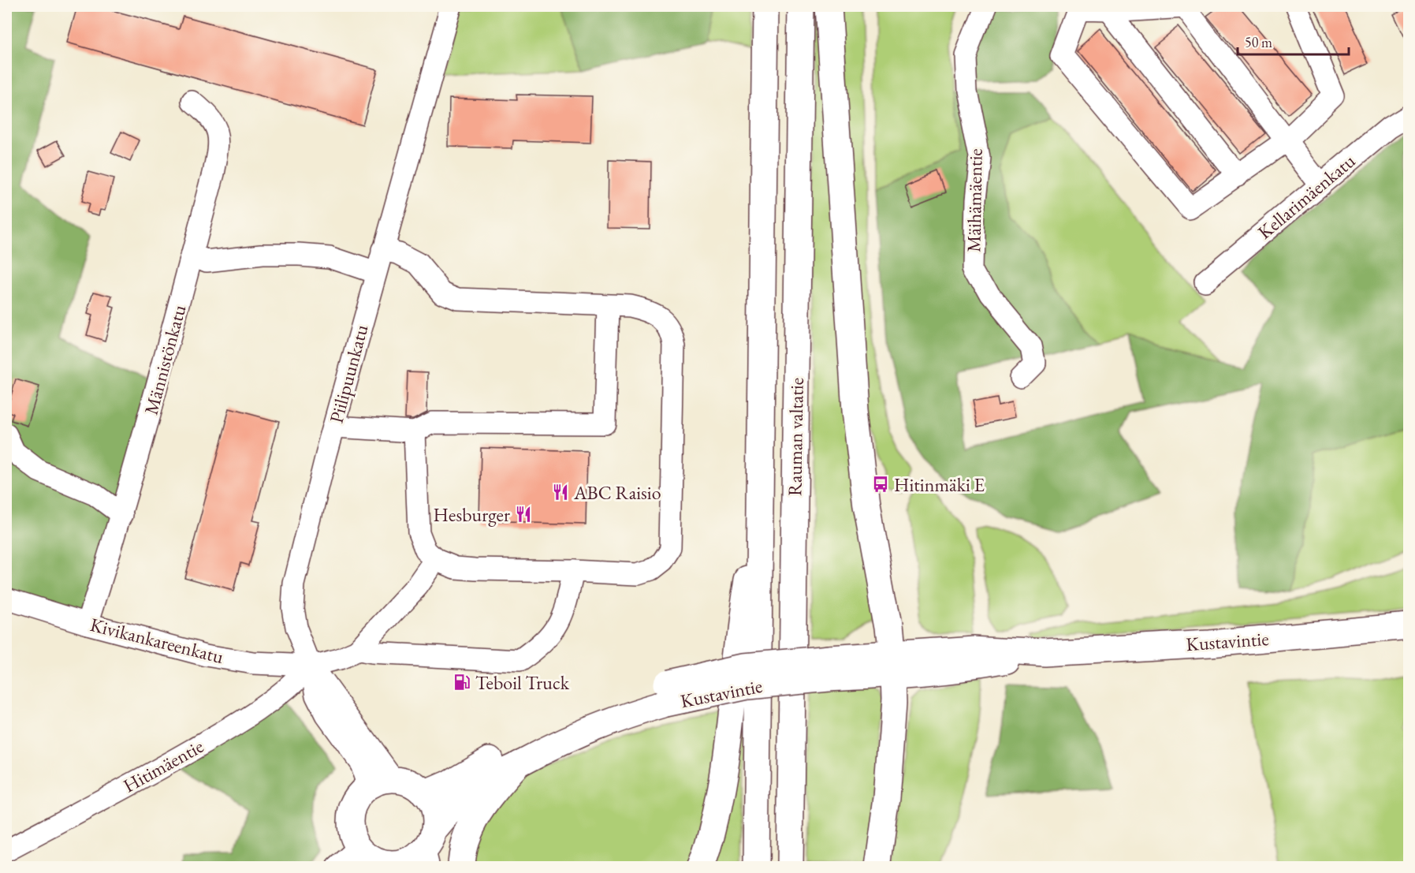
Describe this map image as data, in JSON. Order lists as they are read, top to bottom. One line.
{"streets":{"main road":["Rauman valtatie","Kustavintie"],"street":["Kellarimäenkatu","Mäihämäentie","Männistönkatu","Piilipuunkatu","Kivikankareenkatu","Hitimäentie"]},"crossings":[["Männistönkatu","Kivikankareenkatu"],["Piilipuunkatu","Kivikankareenkatu"],["Piilipuunkatu","Hitimäentie"],["Kivikankareenkatu","Hitimäentie"]],"places":{"bus stop":["Hitinmäki E"],"restaurant":["ABC Raisio","Hesburger"],"fuel station":["Teboil Truck"]},"scale_bar":"50 m"}
